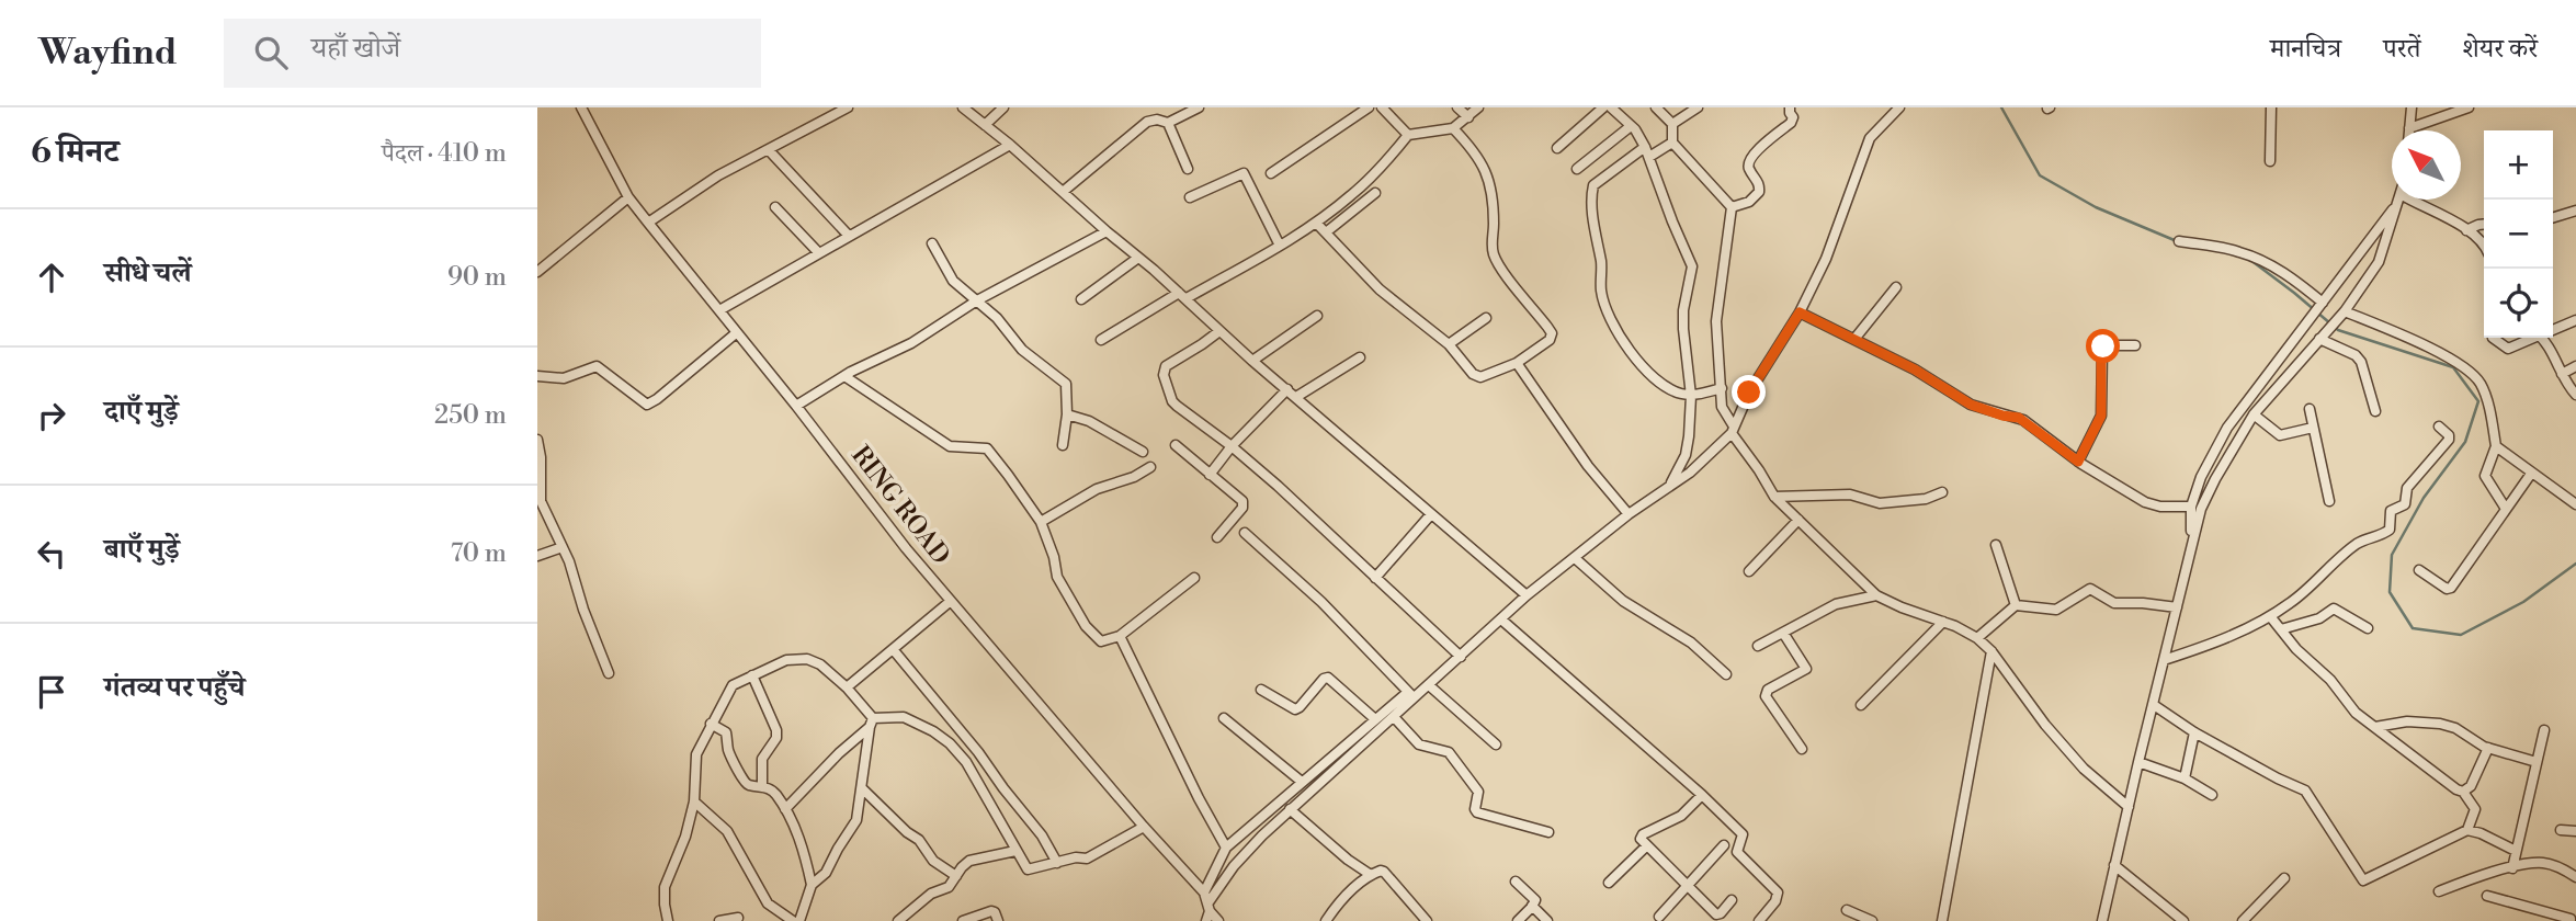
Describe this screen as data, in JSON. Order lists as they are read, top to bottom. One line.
{"streets":{"street":["RING ROAD"]},"north":"top left","page":{"header":"Wayfind","search":"यहाँ खोजें","nav":["मानचित्र","परतें","शेयर करें"],"heading":["6 मिनट","पैदल · 410 m"],"map_buttons":["+","−"],"list":[["सीधे चलें","90 m"],["दाएँ मुड़ें","250 m"],["बाएँ मुड़ें","70 m"],"गंतव्य पर पहुँचे"]}}
